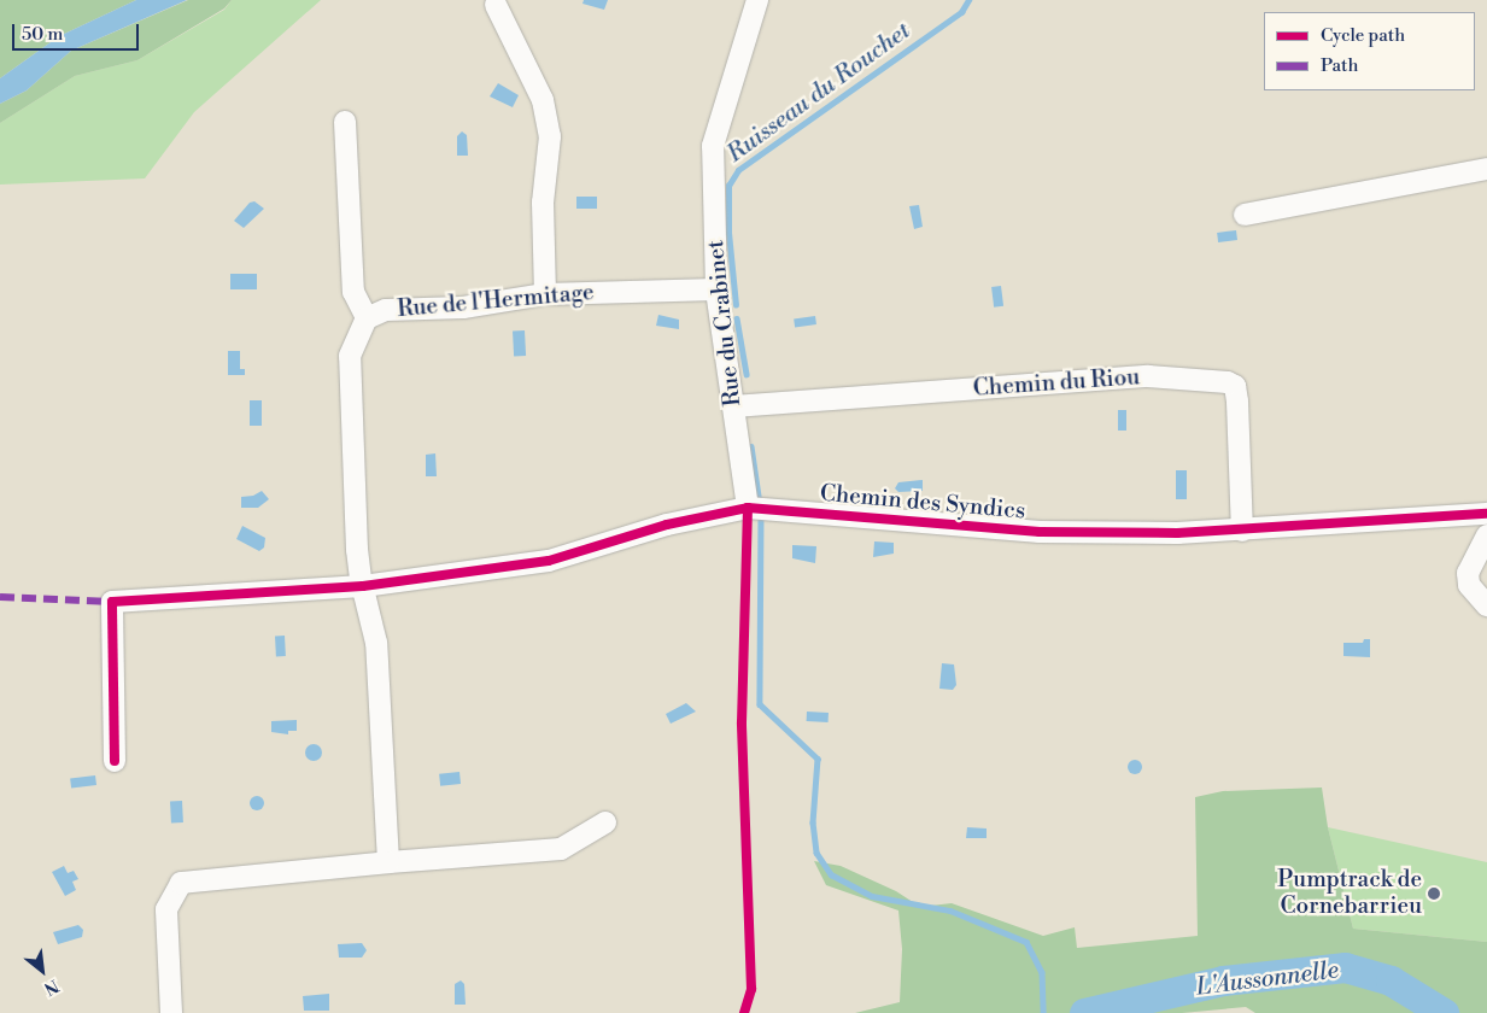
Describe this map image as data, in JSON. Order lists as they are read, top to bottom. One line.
{"streets":{"street":["Rue de l'Hermitage","Rue du Crabinet","Chemin du Riou","Chemin des Syndics"]},"crossings":[["Rue de l'Hermitage","Rue du Crabinet"],["Rue de l'Hermitage","Chemin des Syndics"],["Rue du Crabinet","Chemin du Riou"],["Rue du Crabinet","Chemin des Syndics"],["Chemin du Riou","Chemin des Syndics"]],"water":["Ruisseau du Rouchet","L'Aussonnelle"],"places":["Pumptrack de Cornebarrieu"],"legend":["Cycle path","Path"],"scale_bar":"50 m","north":"bottom right"}
